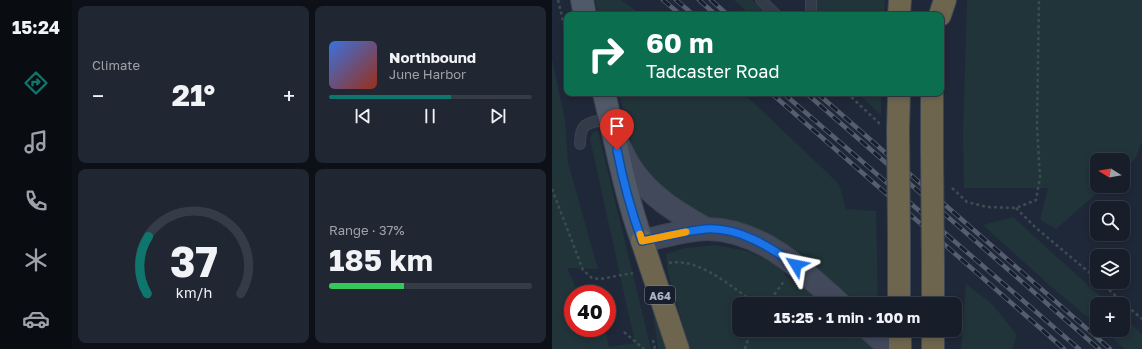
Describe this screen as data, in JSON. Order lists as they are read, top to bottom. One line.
{"streets":{"highway":["A64"]},"north":"left","page":{"tabs":"15:24","tile":["Climate",["Range · 37%","185 km"]],"turn":["60 m","Tadcaster Road"],"song":["Northbound","June Harbor"],"heat":["−","21°","+"],"map_buttons":"+","limit":"40","trip":"15:25 · 1 min · 100 m","gauge":["37","km/h"]}}
